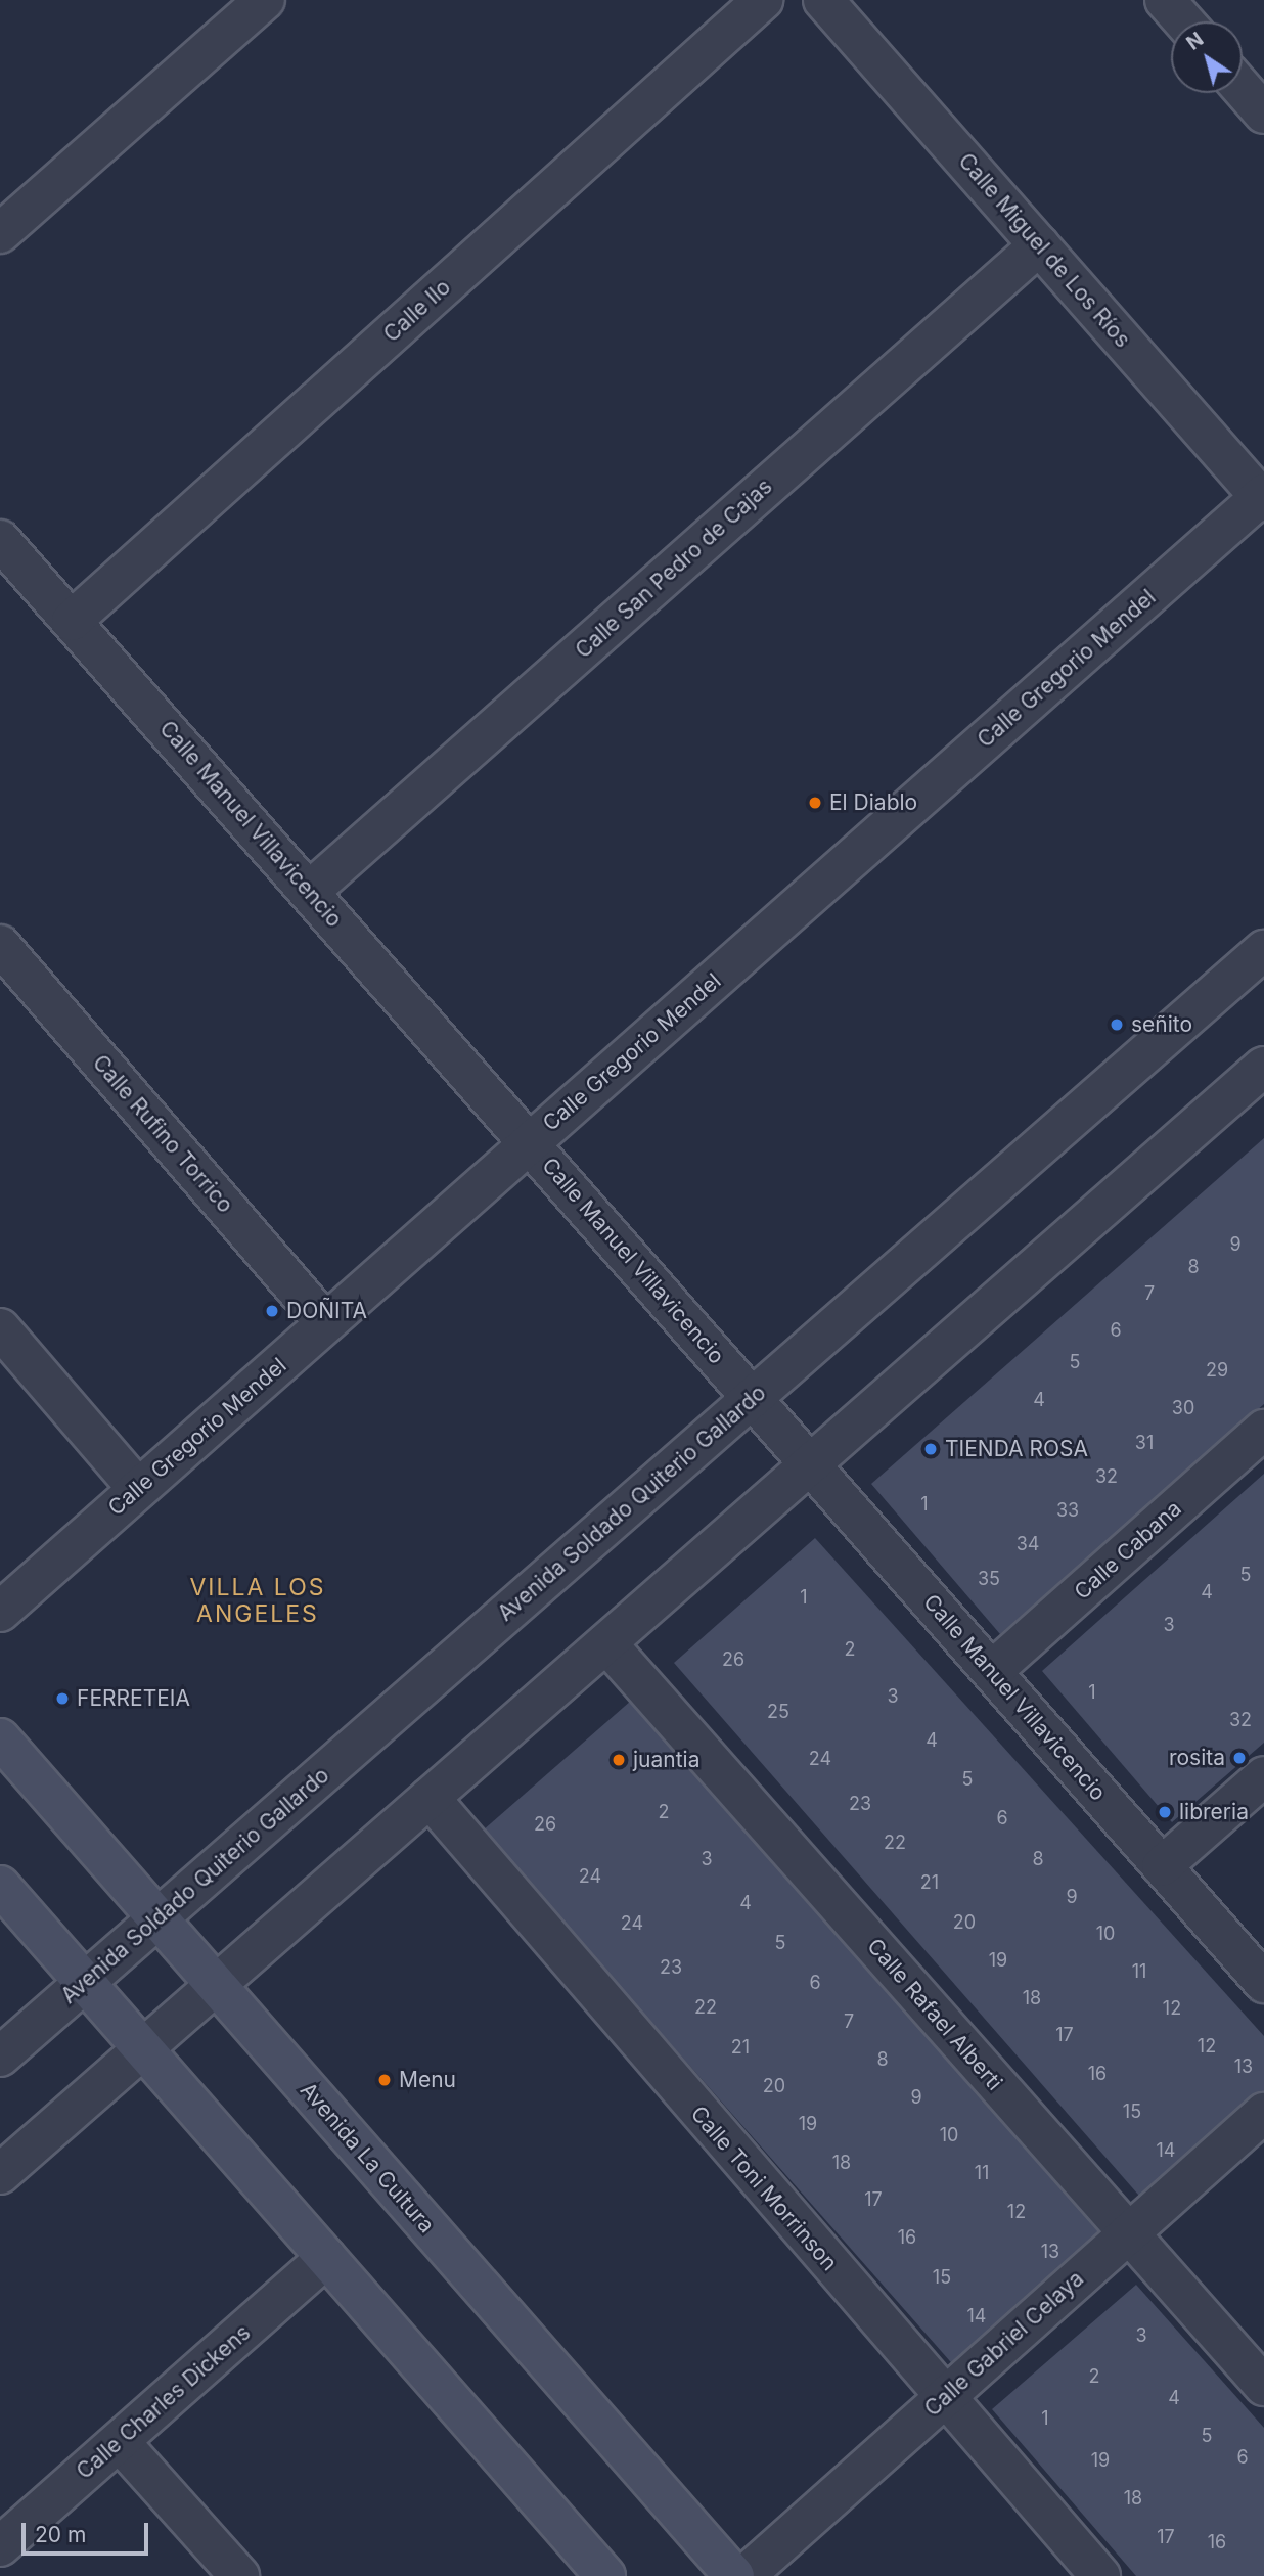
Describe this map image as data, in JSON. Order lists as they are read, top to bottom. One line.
{"streets":{"main road":["Avenida La Cultura"],"street":["Calle Miguel de Los Ríos","Calle Ilo","Calle San Pedro de Cajas","Calle Gregorio Mendel","Calle Manuel Villavicencio","Calle Rufino Torrico","Avenida Soldado Quiterio Gallardo","Calle Cabana","Calle Rafael Alberti","Calle Toni Morrinson","Calle Gabriel Celaya","Calle Charles Dickens"]},"crossings":[["Calle Miguel de Los Ríos","Calle San Pedro de Cajas"],["Calle Miguel de Los Ríos","Calle Gregorio Mendel"],["Calle Ilo","Calle Manuel Villavicencio"],["Calle San Pedro de Cajas","Calle Manuel Villavicencio"],["Calle Gregorio Mendel","Calle Manuel Villavicencio"],["Calle Gregorio Mendel","Calle Rufino Torrico"],["Calle Manuel Villavicencio","Avenida Soldado Quiterio Gallardo"],["Calle Manuel Villavicencio","Calle Cabana"],["Avenida Soldado Quiterio Gallardo","Avenida La Cultura"],["Calle Rafael Alberti","Calle Gabriel Celaya"],["Calle Toni Morrinson","Calle Gabriel Celaya"]],"districts":["VILLA LOS ANGELES"],"places":["El Diablo","señito","DOÑITA","TIENDA ROSA","FERRETEIA","rosita","juantia","libreria","Menu"],"house_numbers":["9","8","7","6","5","29","4","30","31","32","1","33","34","5","35","4","1","3","2","26","1","3","25","32","4","24","5","23","2","6","26","22","3","8","24","21","9","4","20","24","10","5","19","23","11","6","18","22","12","7","17","12","21","8","13","16","20","9","15","19","10","14","18","11","17","12","16","13","15","14","3","2","4","1","5","6","19","18","17","16"],"scale_bar":"20 m","north":"top left"}
